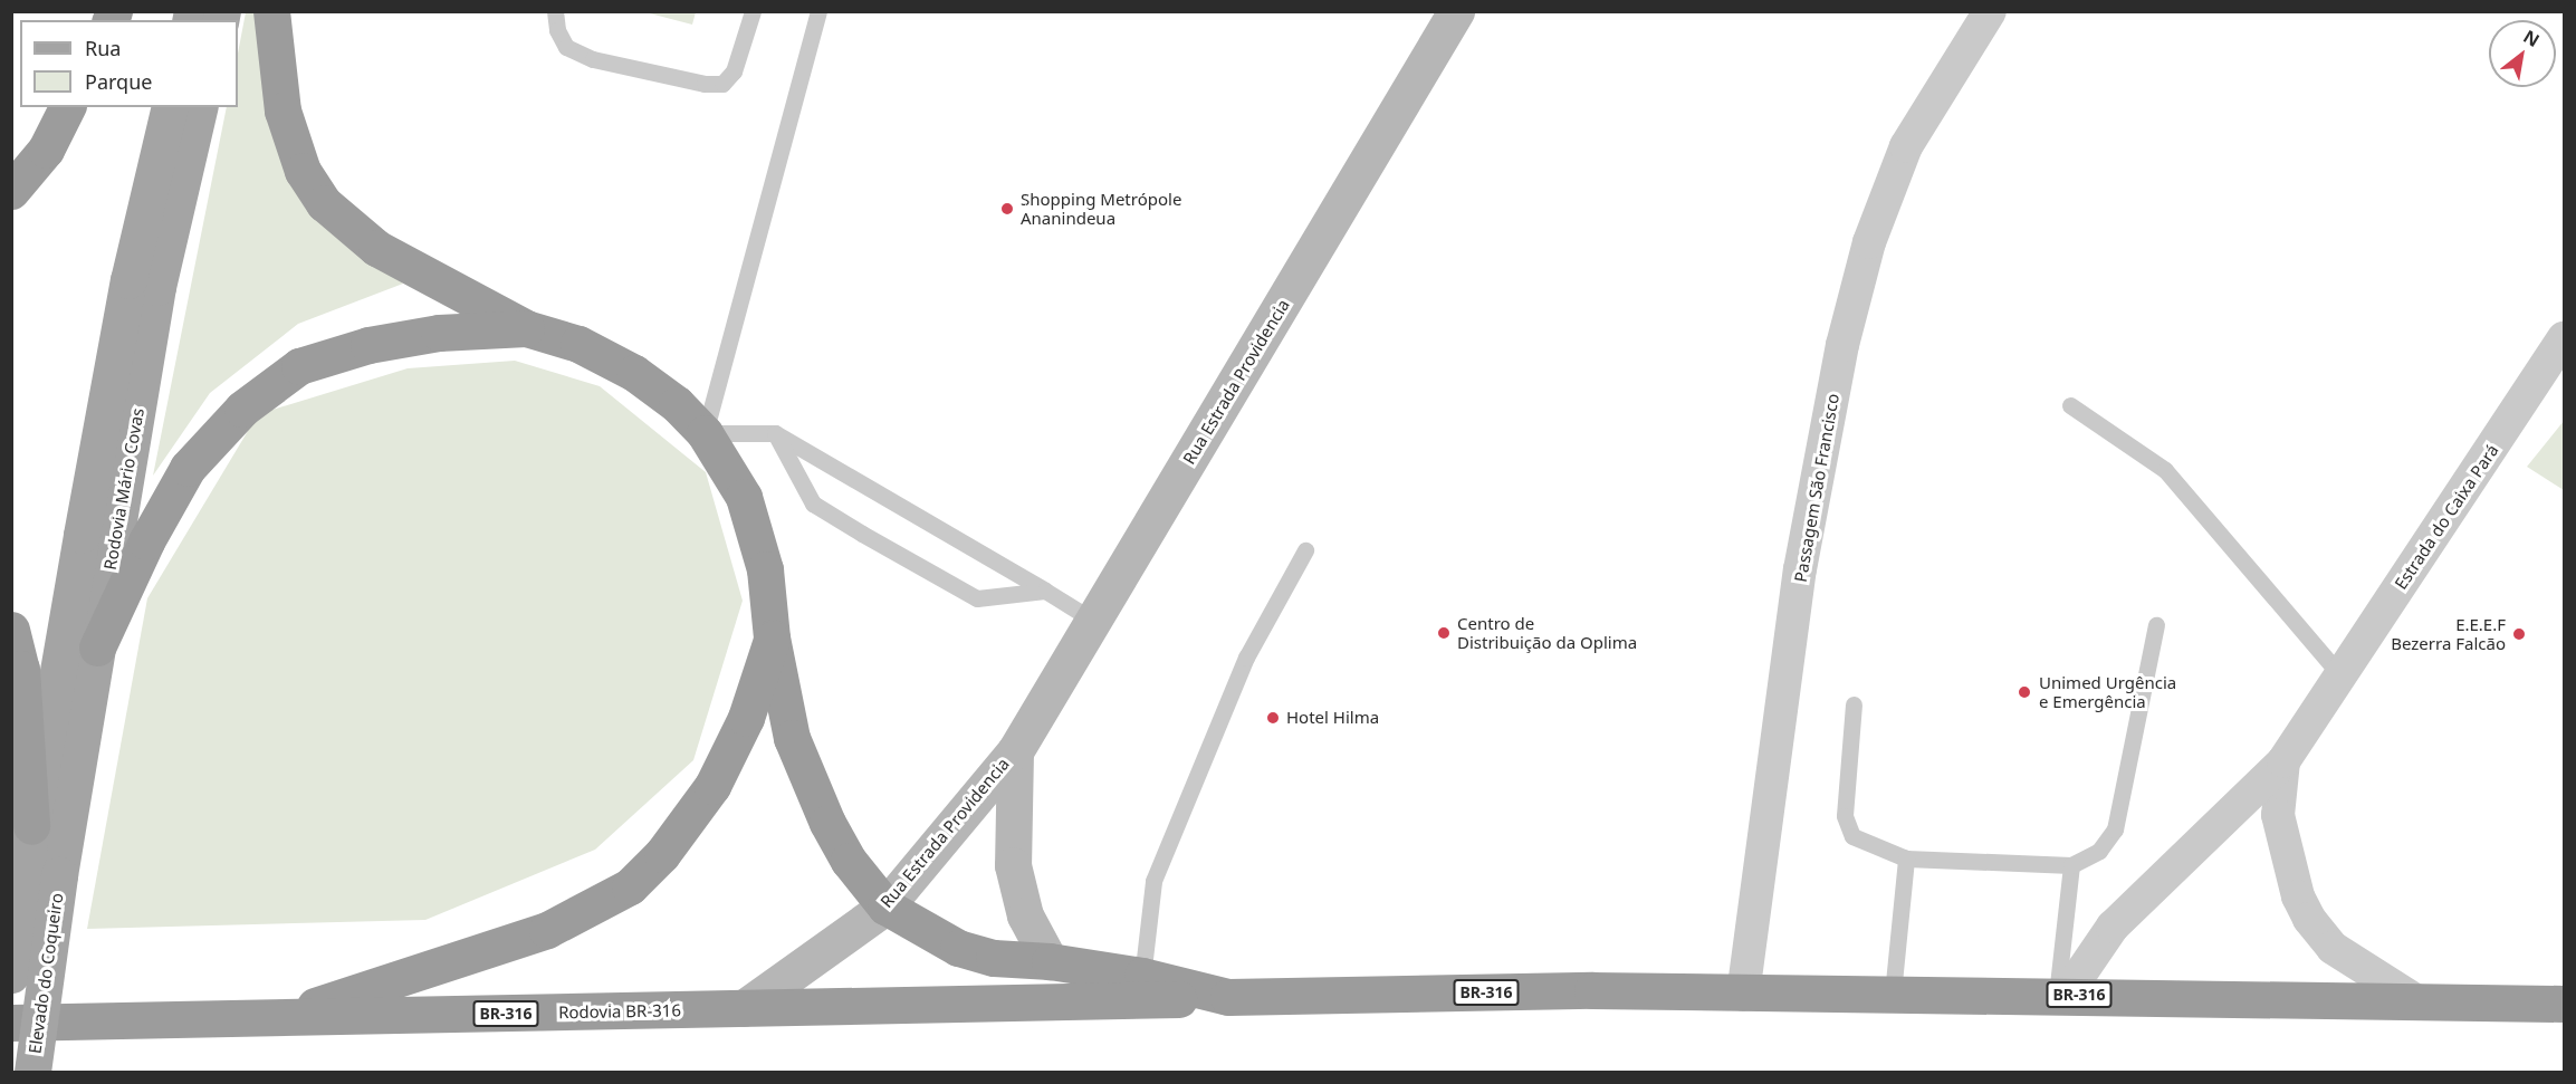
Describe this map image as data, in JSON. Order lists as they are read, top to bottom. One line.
{"streets":{"highway":["BR-316","Rodovia BR-316"],"main road":["Rua Estrada Providencia","Rodovia Mário Covas","Elevado do Coqueiro"],"street":["Passagem São Francisco","Estrada do Caixa Pará"]},"crossings":[["Rua Estrada Providencia","Rodovia BR-316"],["Passagem São Francisco","BR-316"],["Rodovia Mário Covas","Elevado do Coqueiro"],["Estrada do Caixa Pará","BR-316"],["BR-316","Rodovia BR-316"]],"places":["Shopping Metrópole Ananindeua","Centro de Distribuição da Oplima","E.E.E.F Bezerra Falcão","Unimed Urgência e Emergência","Hotel Hilma"],"legend":["Rua","Parque"],"north":"top right"}
